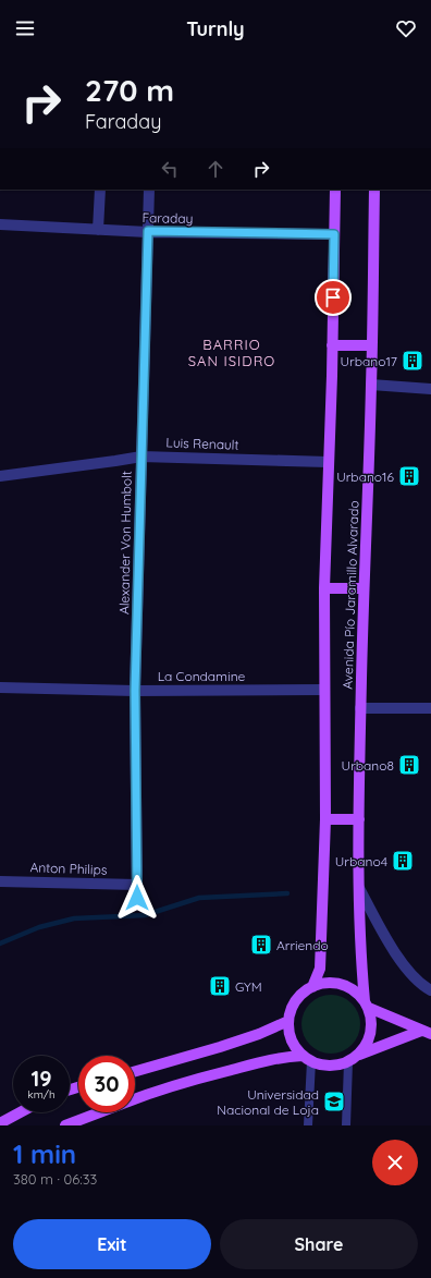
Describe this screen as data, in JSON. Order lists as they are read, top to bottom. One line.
{"streets":{"main road":["Avenida Pío Jaramillo Alvarado"],"street":["Faraday","Luis Renault","Alexander Von Humbolt","La Condamine","Anton Philips"]},"crossings":[["Faraday","Alexander Von Humbolt"],["Faraday","Avenida Pío Jaramillo Alvarado"],["Luis Renault","Alexander Von Humbolt"],["Luis Renault","Avenida Pío Jaramillo Alvarado"],["Alexander Von Humbolt","La Condamine"],["Alexander Von Humbolt","Anton Philips"],["Avenida Pío Jaramillo Alvarado","La Condamine"]],"districts":["BARRIO SAN ISIDRO"],"places":{"building":["Urbano17","Urbano16","Urbano8","Urbano4","Arriendo","GYM"],"school or university":["Universidad Nacional de Loja"]},"page":{"header":"Turnly","turn":["270 m","Faraday"],"speed":"19 km/h","limit":"30","heading":["1 min","380 m · 06:33"],"buttons":["Exit","Share"]}}
